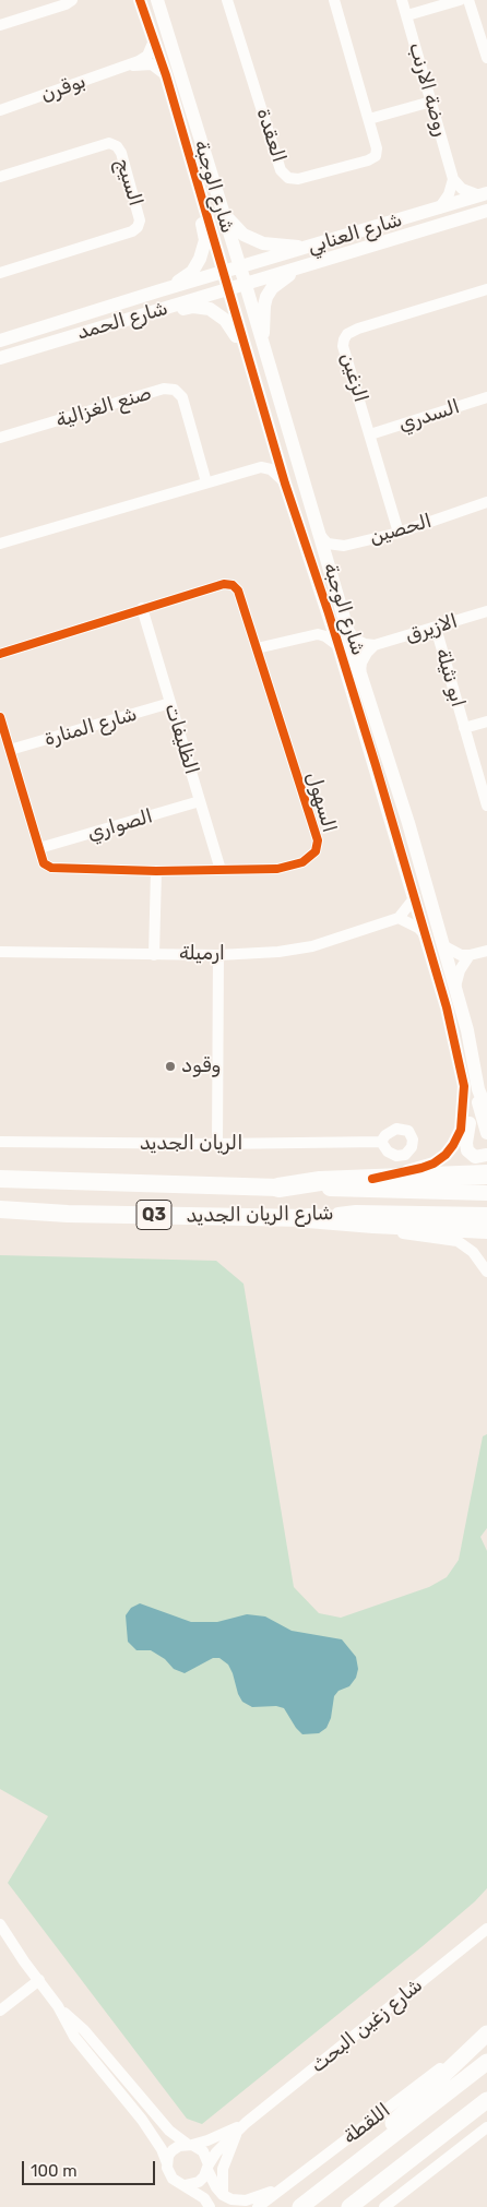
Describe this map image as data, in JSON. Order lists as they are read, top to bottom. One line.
{"streets":{"highway":["Q3","شارع الريان الجديد"],"street":["بوقرن","روضة الارنب","العقدة","السيج","شارع الوجبة","شارع العنابي","شارع الحمد","الزغين","صنع الغزالية","السدري","الحصين","الازيرق","ابو نثيلة","شارع المنارة","الظليفات","السهول","الصواري","ارميلة","الريان الجديد","شارع زغين البحث","اللقطة"]},"crossings":[["بوقرن","شارع الوجبة"],["شارع الوجبة","شارع العنابي"],["شارع الوجبة","شارع الحمد"],["شارع الوجبة","الحصين"],["شارع العنابي","شارع الحمد"],["الزغين","السدري"],["الزغين","الحصين"],["الازيرق","ابو نثيلة"],["شارع المنارة","الظليفات"],["شارع المنارة","السهول"],["الظليفات","السهول"],["الظليفات","الصواري"],["السهول","الصواري"]],"places":["وقود"],"scale_bar":"100 m"}
